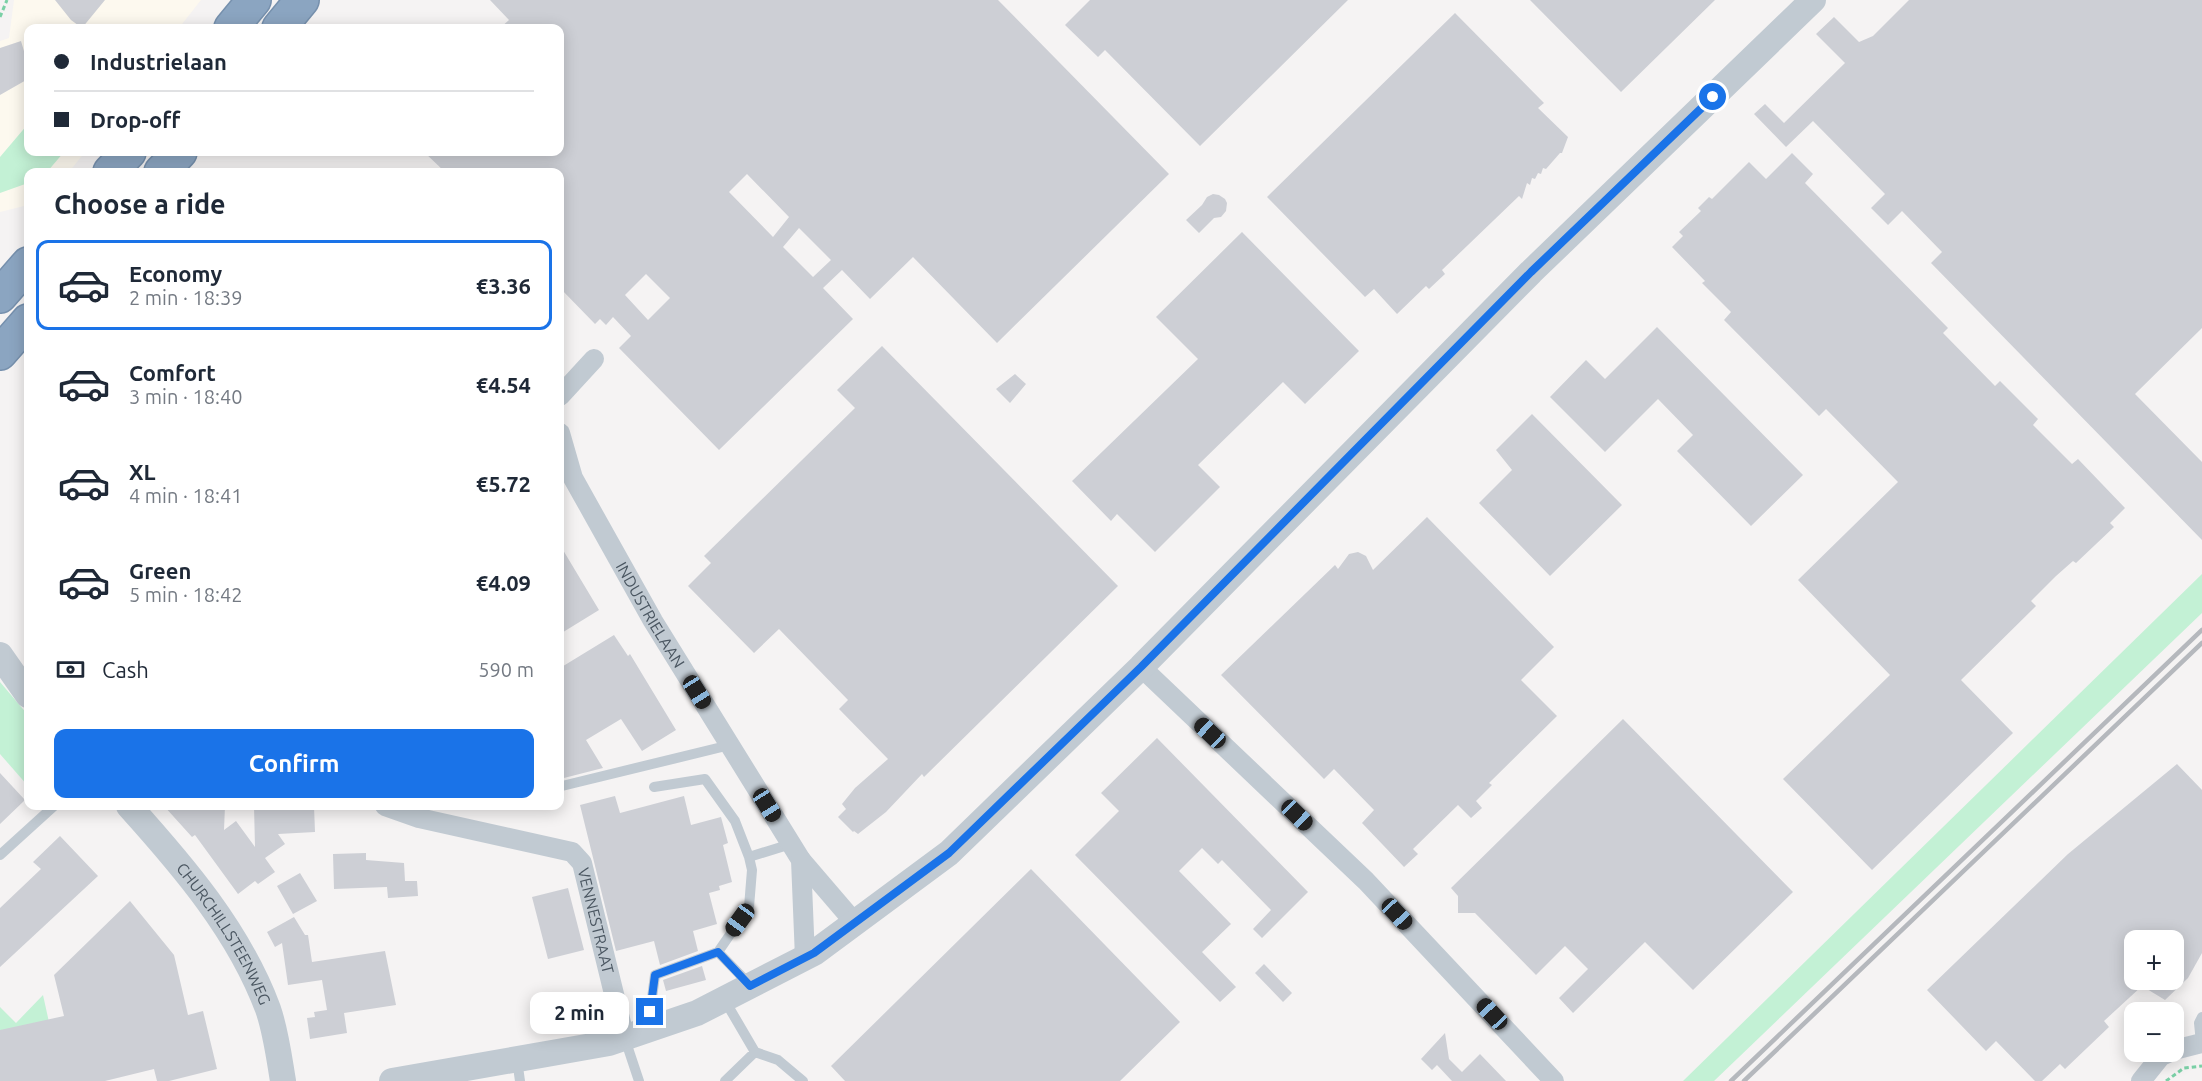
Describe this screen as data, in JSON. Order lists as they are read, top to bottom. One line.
{"streets":{"street":["INDUSTRIELAAN","VENNESTRAAT","CHURCHILLSTEENWEG"]},"page":{"banner":["Industrielaan","Drop-off"],"heading":"Choose a ride","list":[{"name":"Economy","note":"2 min · 18:39","value":"€3.36"},{"name":"Comfort","note":"3 min · 18:40","value":"€4.54"},{"name":"XL","note":"4 min · 18:41","value":"€5.72"},{"name":"Green","note":"5 min · 18:42","value":"€4.09"}],"pay":["Cash","590 m"],"buttons":"Confirm","map_buttons":["+","−"],"bubble":"2 min"}}
